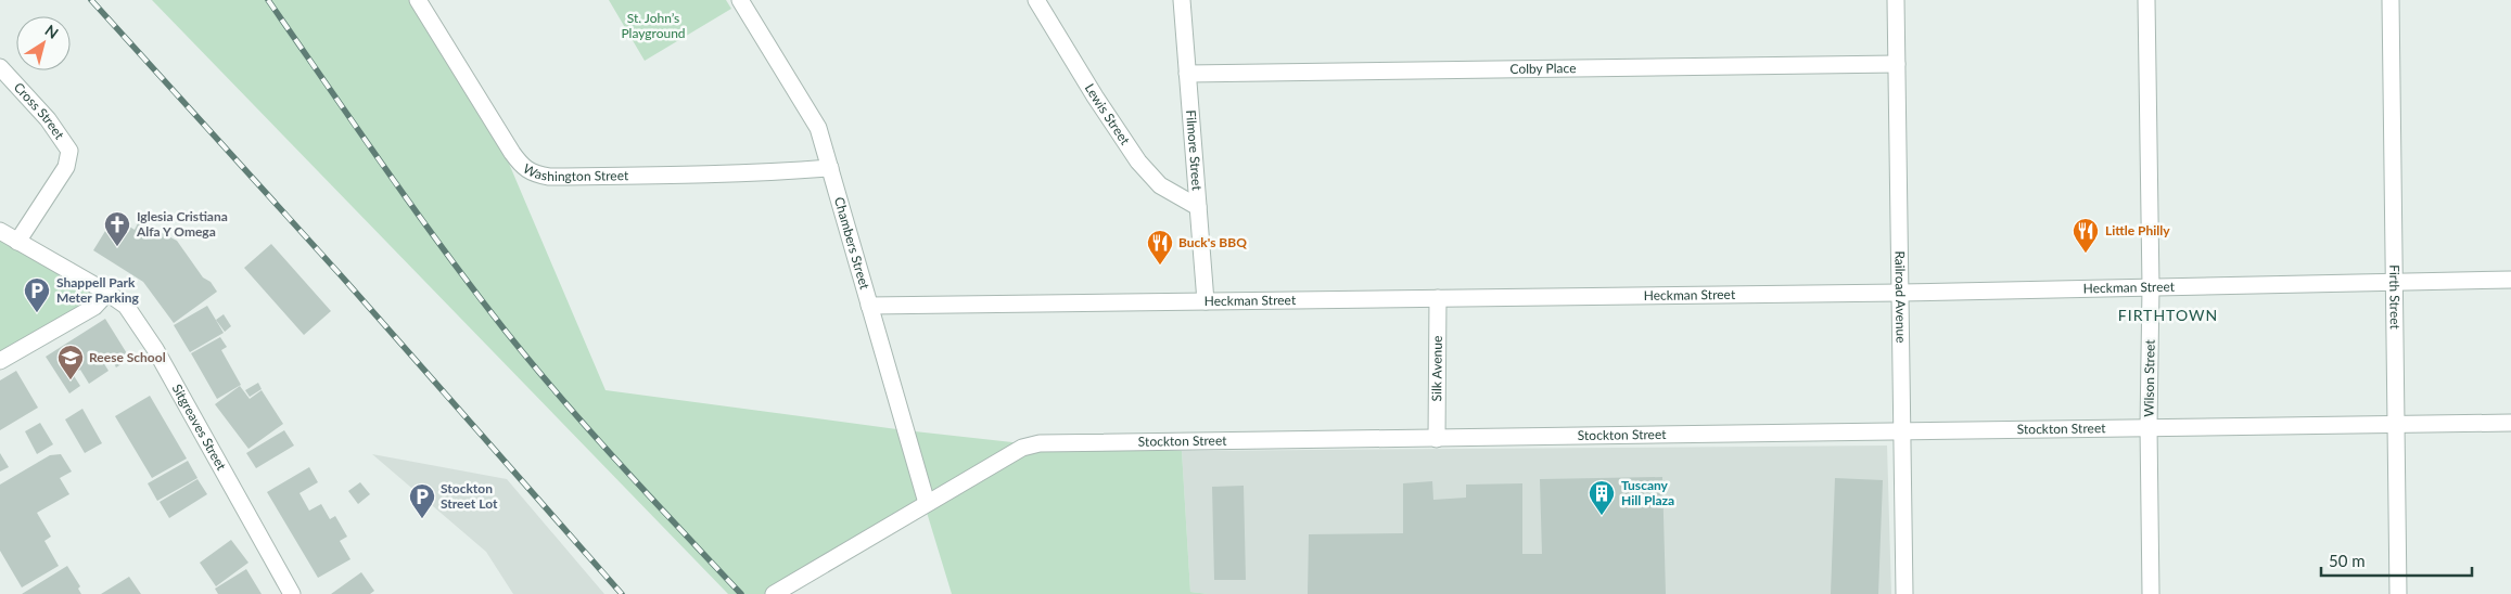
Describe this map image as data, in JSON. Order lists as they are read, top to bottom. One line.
{"streets":{"street":["Colby Place","Cross Street","Lewis Street","Filmore Street","Washington Street","Chambers Street","Heckman Street","Railroad Avenue","Firth Street","Silk Avenue","Wilson Street","Sitgreaves Street","Stockton Street"]},"crossings":[["Colby Place","Filmore Street"],["Colby Place","Railroad Avenue"],["Cross Street","Sitgreaves Street"],["Lewis Street","Filmore Street"],["Filmore Street","Heckman Street"],["Washington Street","Chambers Street"],["Chambers Street","Heckman Street"],["Chambers Street","Stockton Street"],["Heckman Street","Railroad Avenue"],["Heckman Street","Firth Street"],["Heckman Street","Silk Avenue"],["Heckman Street","Wilson Street"],["Railroad Avenue","Stockton Street"],["Firth Street","Stockton Street"],["Silk Avenue","Stockton Street"],["Wilson Street","Stockton Street"]],"districts":["FIRTHTOWN"],"parks":["St. John’s Playground"],"places":{"church":["Iglesia Cristiana Alfa Y Omega"],"restaurant":["Little Philly","Buck's BBQ"],"parking":["Shappell Park Meter Parking","Stockton Street Lot"],"school or university":["Reese School"],"building":["Tuscany Hill Plaza"]},"scale_bar":"50 m","north":"top right"}
